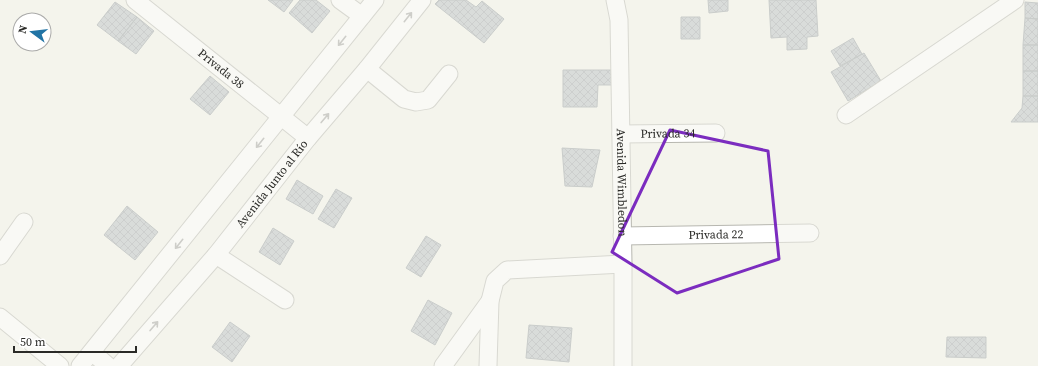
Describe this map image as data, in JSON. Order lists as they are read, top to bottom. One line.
{"streets":{"street":["Privada 38","Privada 34","Avenida Wimbledon","Avenida Junto al Río","Privada 22"]},"crossings":[["Privada 38","Avenida Junto al Río"],["Privada 34","Avenida Wimbledon"],["Avenida Wimbledon","Privada 22"]],"scale_bar":"50 m","north":"left"}
